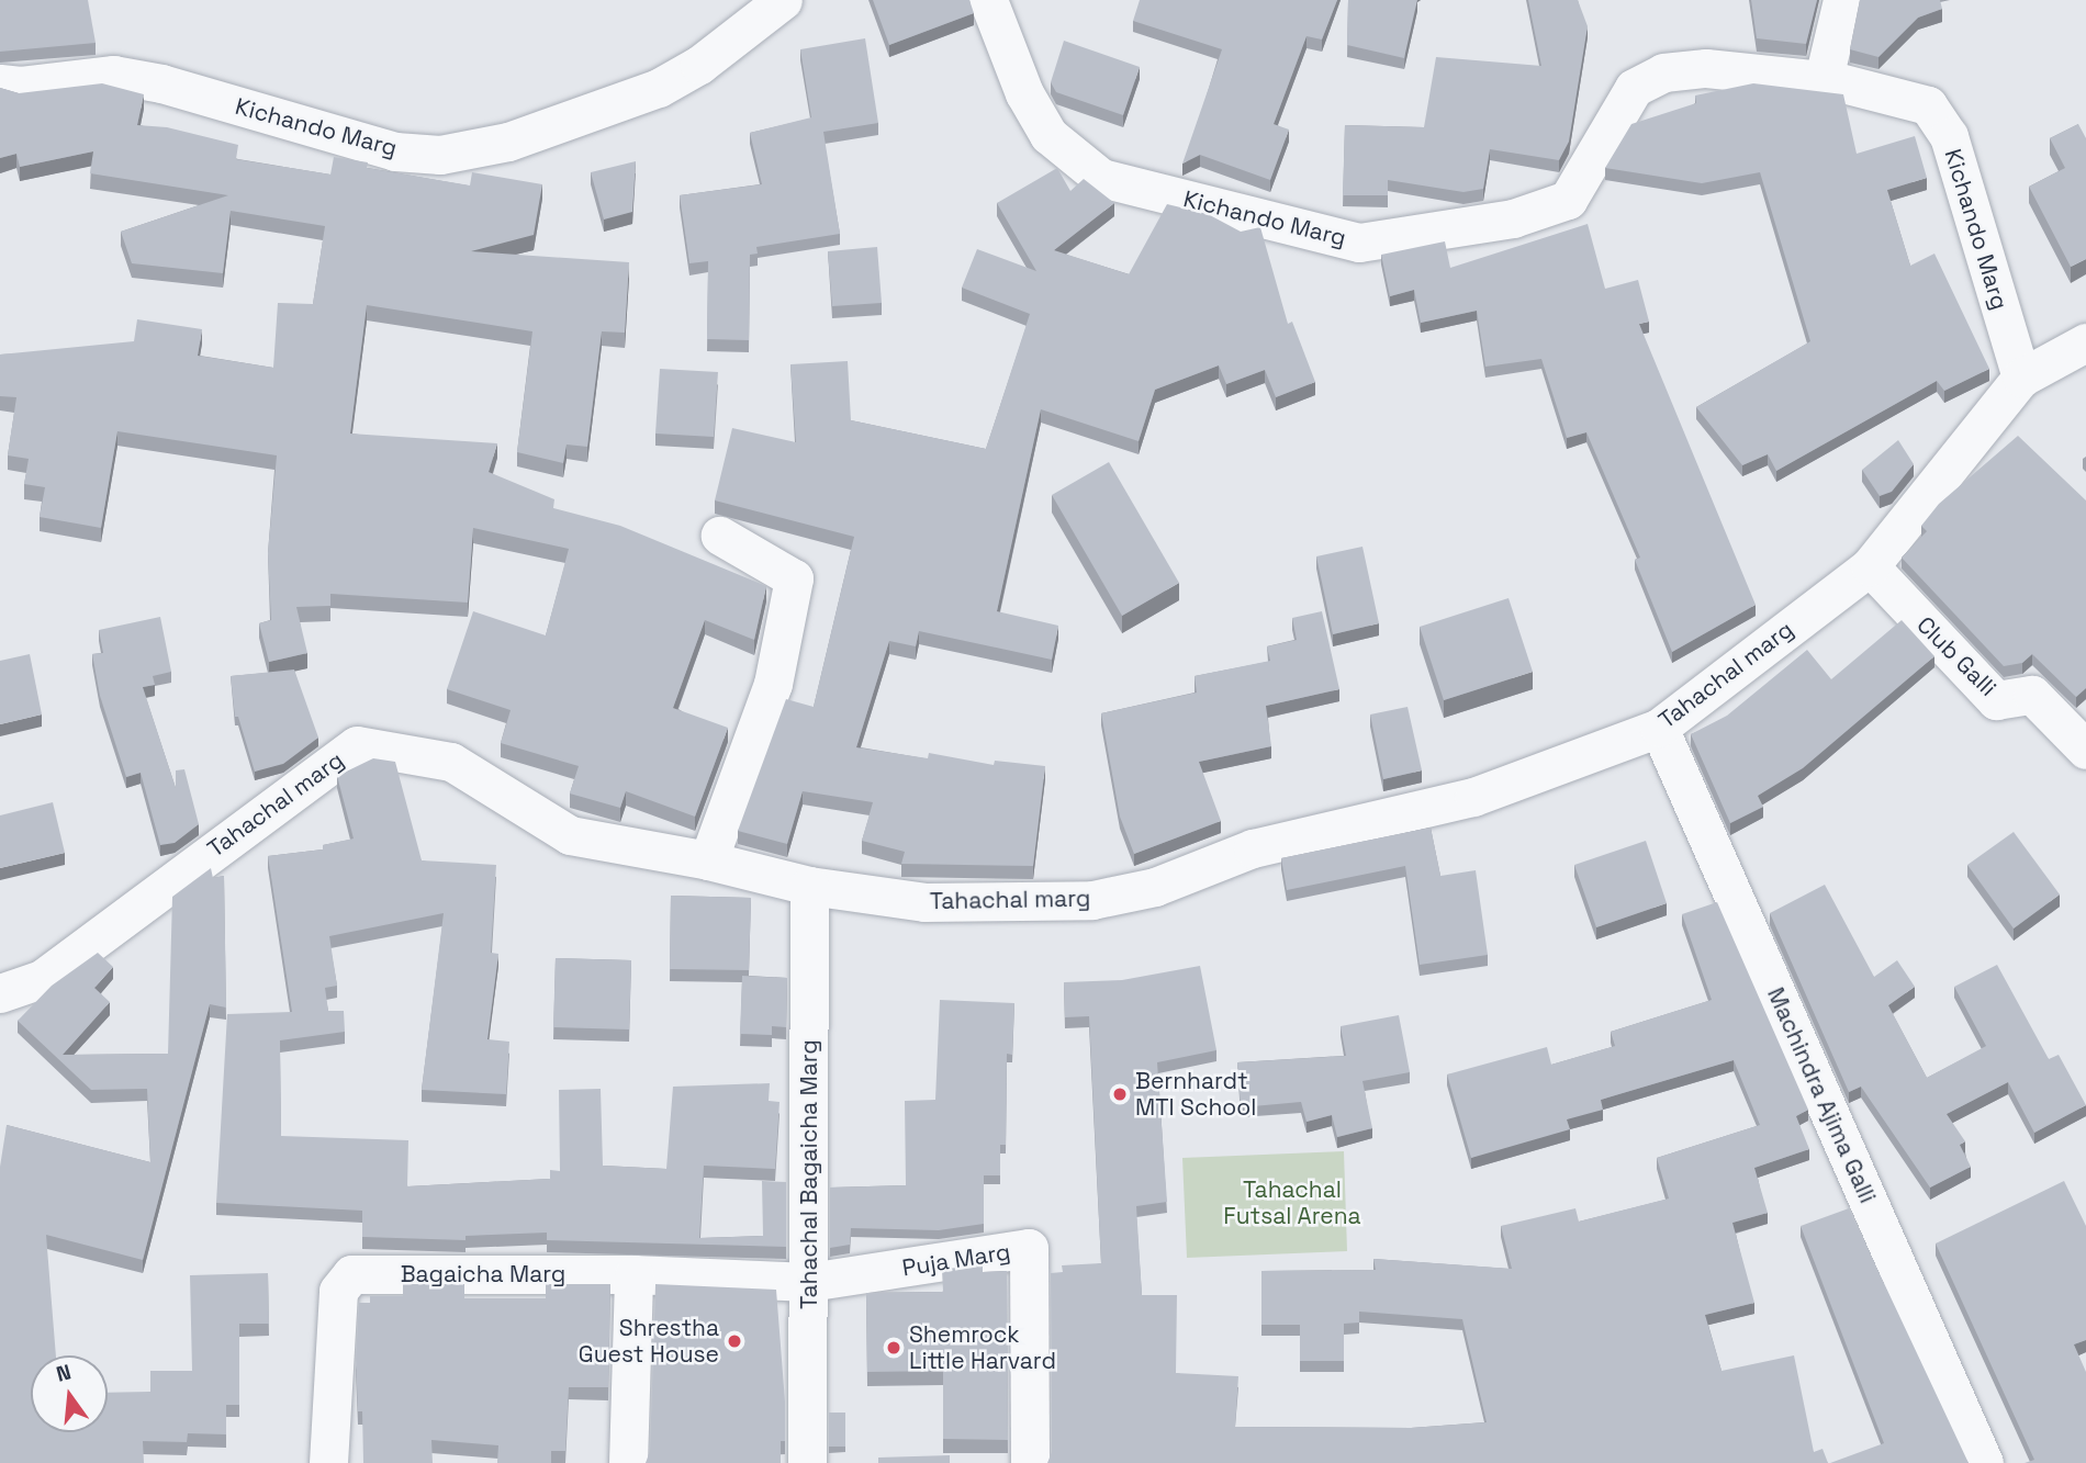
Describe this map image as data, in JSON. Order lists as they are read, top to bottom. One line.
{"streets":{"street":["Kichando Marg","Club Galli","Tahachal marg","Machindra Ajima Galli","Tahachal Bagaicha Marg","Puja Marg","Bagaicha Marg"]},"crossings":[["Kichando Marg","Tahachal marg"],["Club Galli","Tahachal marg"],["Tahachal marg","Machindra Ajima Galli"],["Tahachal marg","Tahachal Bagaicha Marg"],["Tahachal Bagaicha Marg","Puja Marg"],["Tahachal Bagaicha Marg","Bagaicha Marg"],["Puja Marg","Bagaicha Marg"]],"parks":["Tahachal Futsal Arena"],"places":["Bernhardt MTI School","Shrestha Guest House","Shemrock Little Harvard"],"north":"top"}
